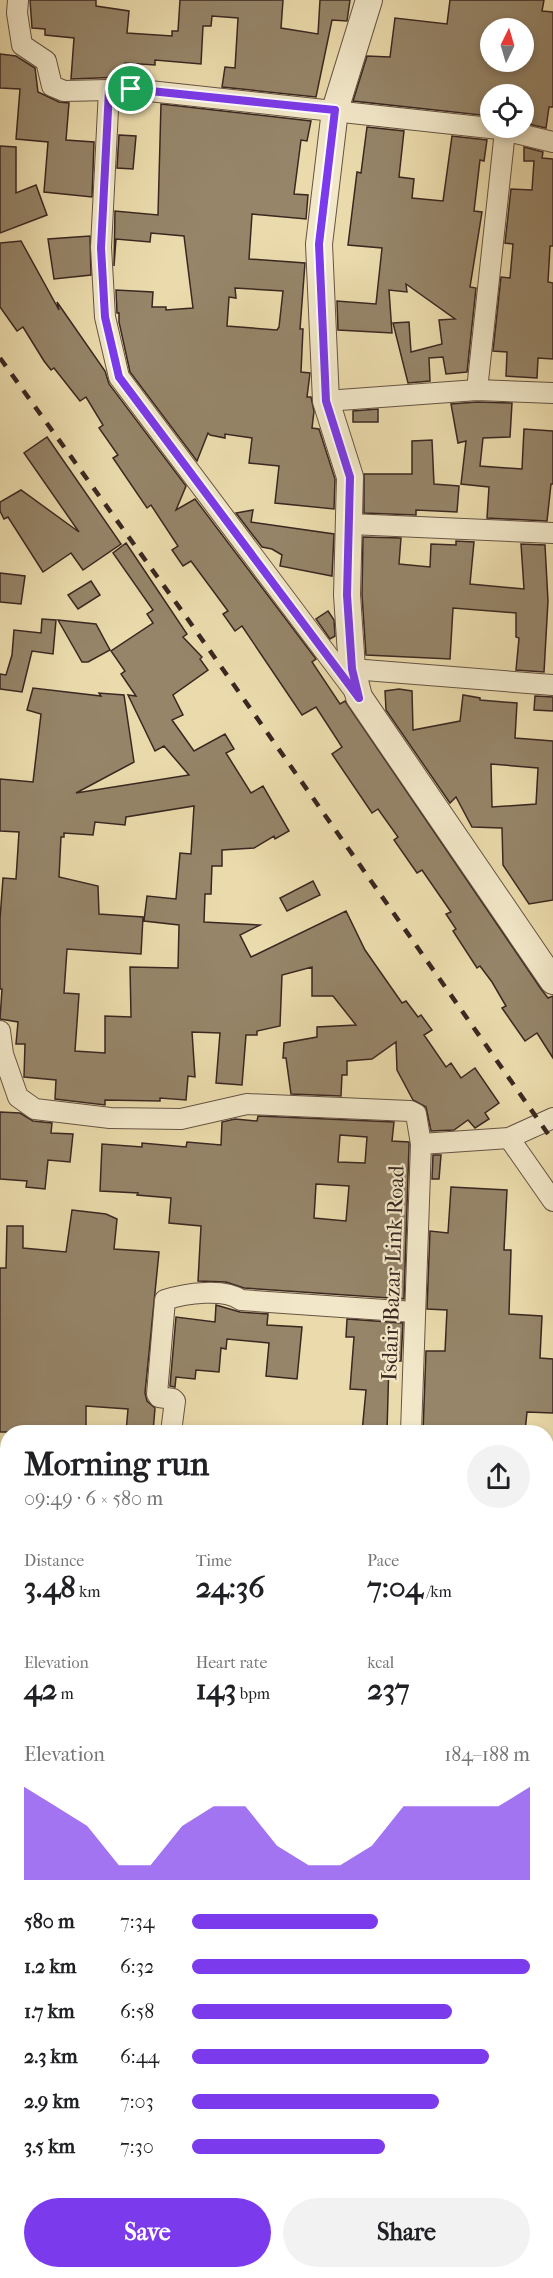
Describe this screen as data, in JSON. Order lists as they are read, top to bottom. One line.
{"streets":{"street":["Isdair Bazar Link Road"]},"north":"top","page":{"heading":["Morning run","09:49 · 6 × 580 m"],"stats":[["Distance","3.48 km"],["Time","24:36"],["Pace","7:04 /km"],["Elevation","42 m"],["Heart rate","143 bpm"],["kcal","237"]],"chart":["Elevation","184–188 m"],"list":[{"name":"580 m","note":"7:34"},{"name":"1.2 km","note":"6:32"},{"name":"1.7 km","note":"6:58"},{"name":"2.3 km","note":"6:44"},{"name":"2.9 km","note":"7:03"},{"name":"3.5 km","note":"7:30"}],"buttons":["Save","Share"]}}
